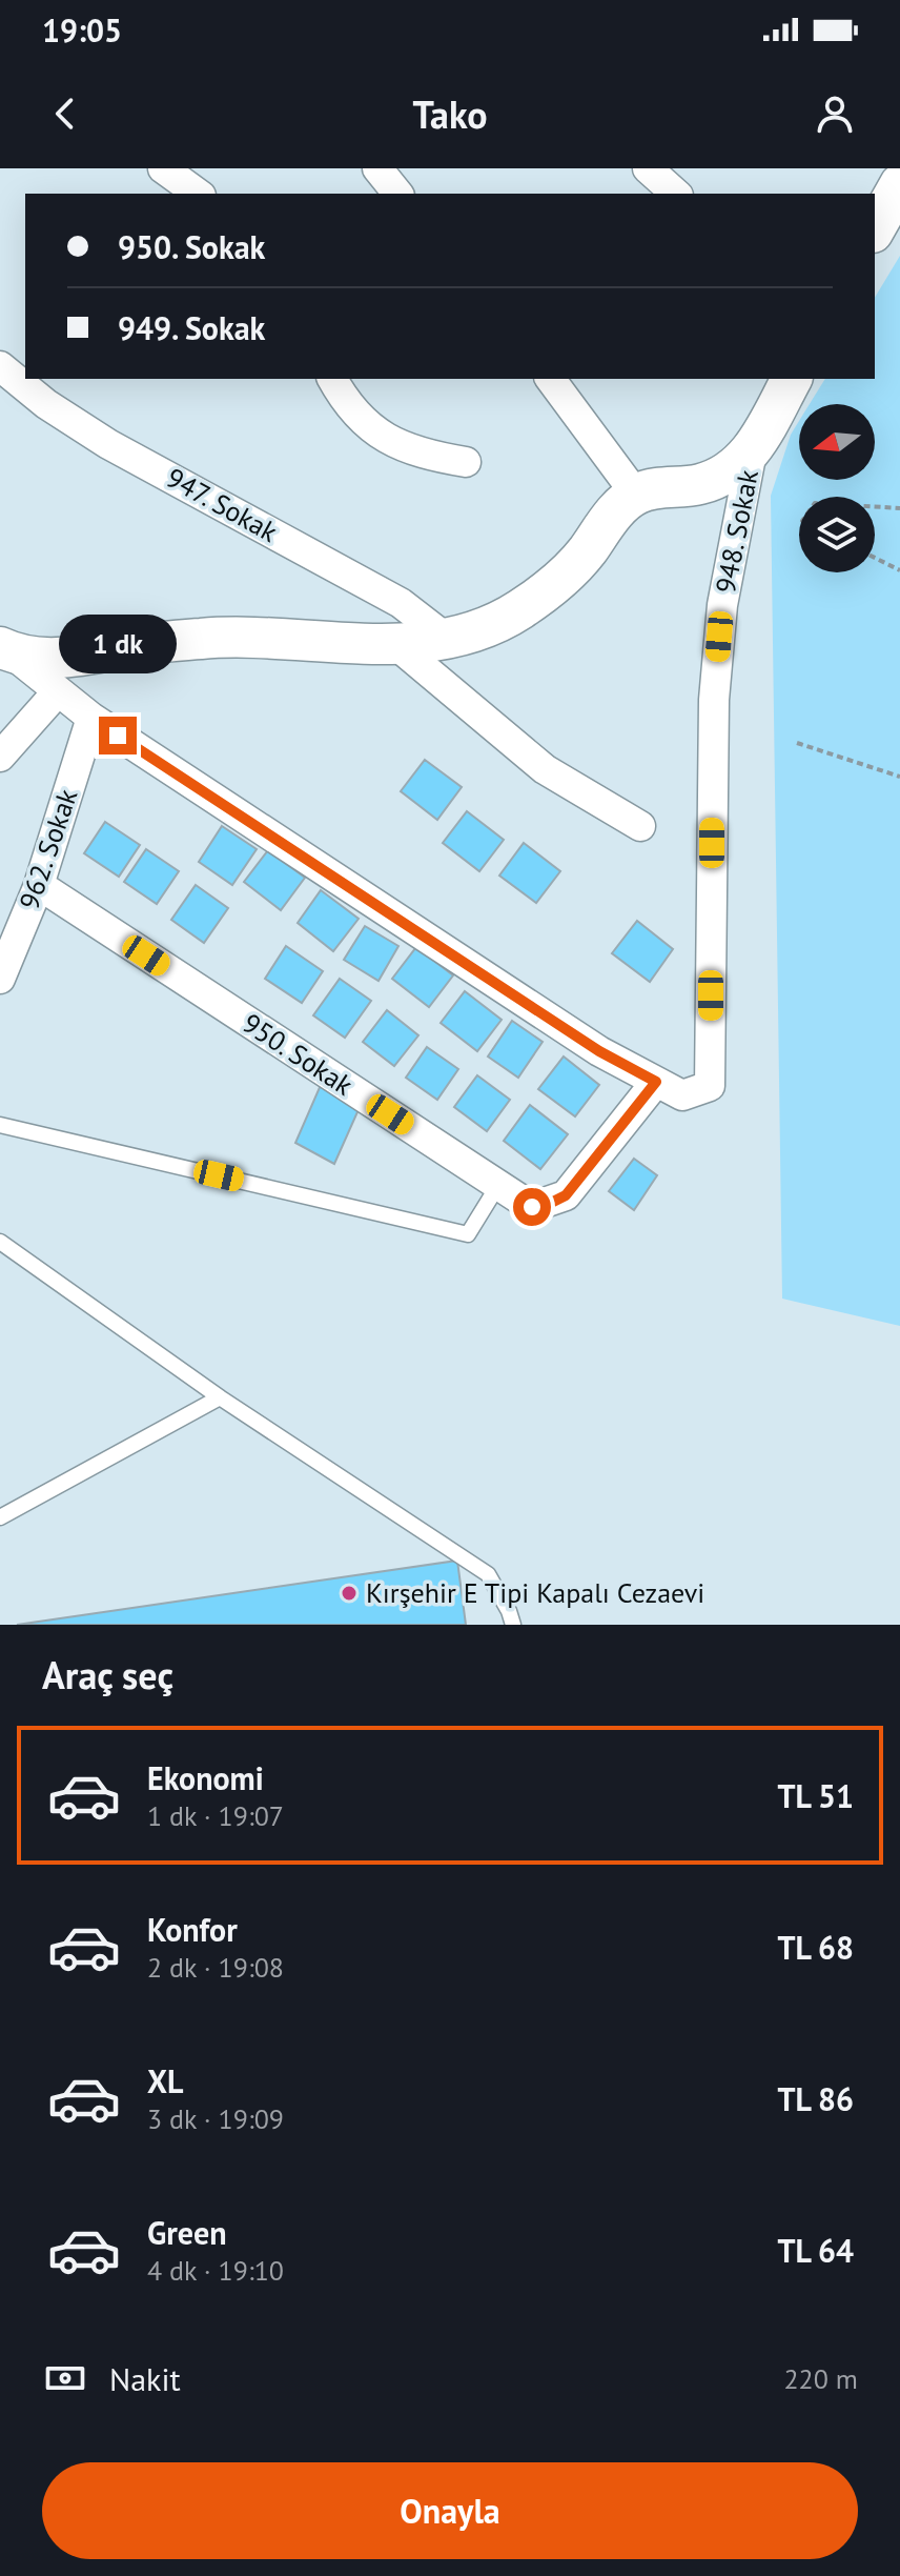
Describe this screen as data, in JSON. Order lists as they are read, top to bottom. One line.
{"streets":{"street":["947. Sokak","948. Sokak","962. Sokak","950. Sokak"]},"crossings":[["948. Sokak","950. Sokak"],["962. Sokak","950. Sokak"]],"places":["Kırşehir E Tipi Kapalı Cezaevi"],"north":"left","page":{"status":"19:05","header":"Tako","banner":["950. Sokak","949. Sokak"],"bubble":"1 dk","heading":"Araç seç","list":[{"name":"Ekonomi","note":"1 dk · 19:07","value":"TL 51"},{"name":"Konfor","note":"2 dk · 19:08","value":"TL 68"},{"name":"XL","note":"3 dk · 19:09","value":"TL 86"},{"name":"Green","note":"4 dk · 19:10","value":"TL 64"}],"pay":["Nakit","220 m"],"buttons":"Onayla"}}
